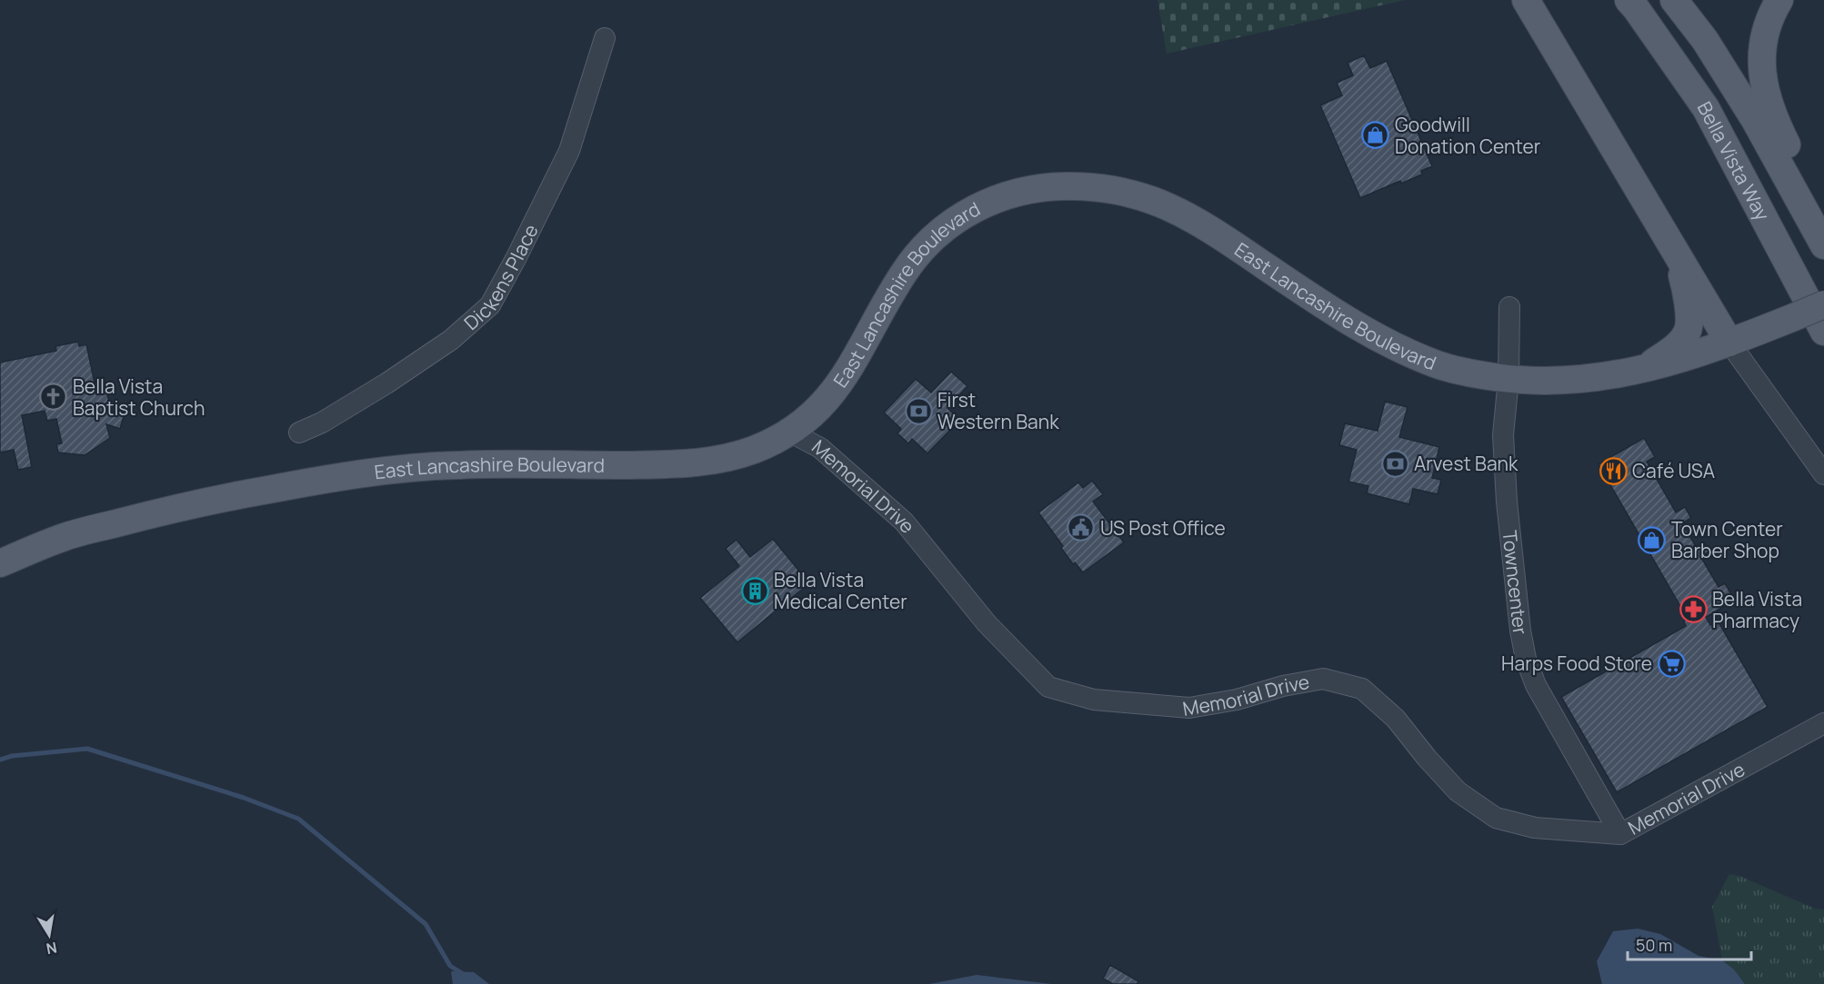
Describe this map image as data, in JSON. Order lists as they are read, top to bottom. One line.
{"streets":{"main road":["Bella Vista Way","East Lancashire Boulevard"],"street":["Dickens Place","Memorial Drive","Towncenter"]},"crossings":[["East Lancashire Boulevard","Memorial Drive"],["East Lancashire Boulevard","Towncenter"],["Memorial Drive","Towncenter"]],"places":{"shop":["Goodwill Donation Center","Town Center Barber Shop"],"church":["Bella Vista Baptist Church"],"bank":["First Western Bank","Arvest Bank"],"restaurant":["Café USA"],"public building":["US Post Office"],"building":["Bella Vista Medical Center"],"pharmacy":["Bella Vista Pharmacy"],"supermarket":["Harps Food Store"]},"scale_bar":"50 m","north":"bottom"}
